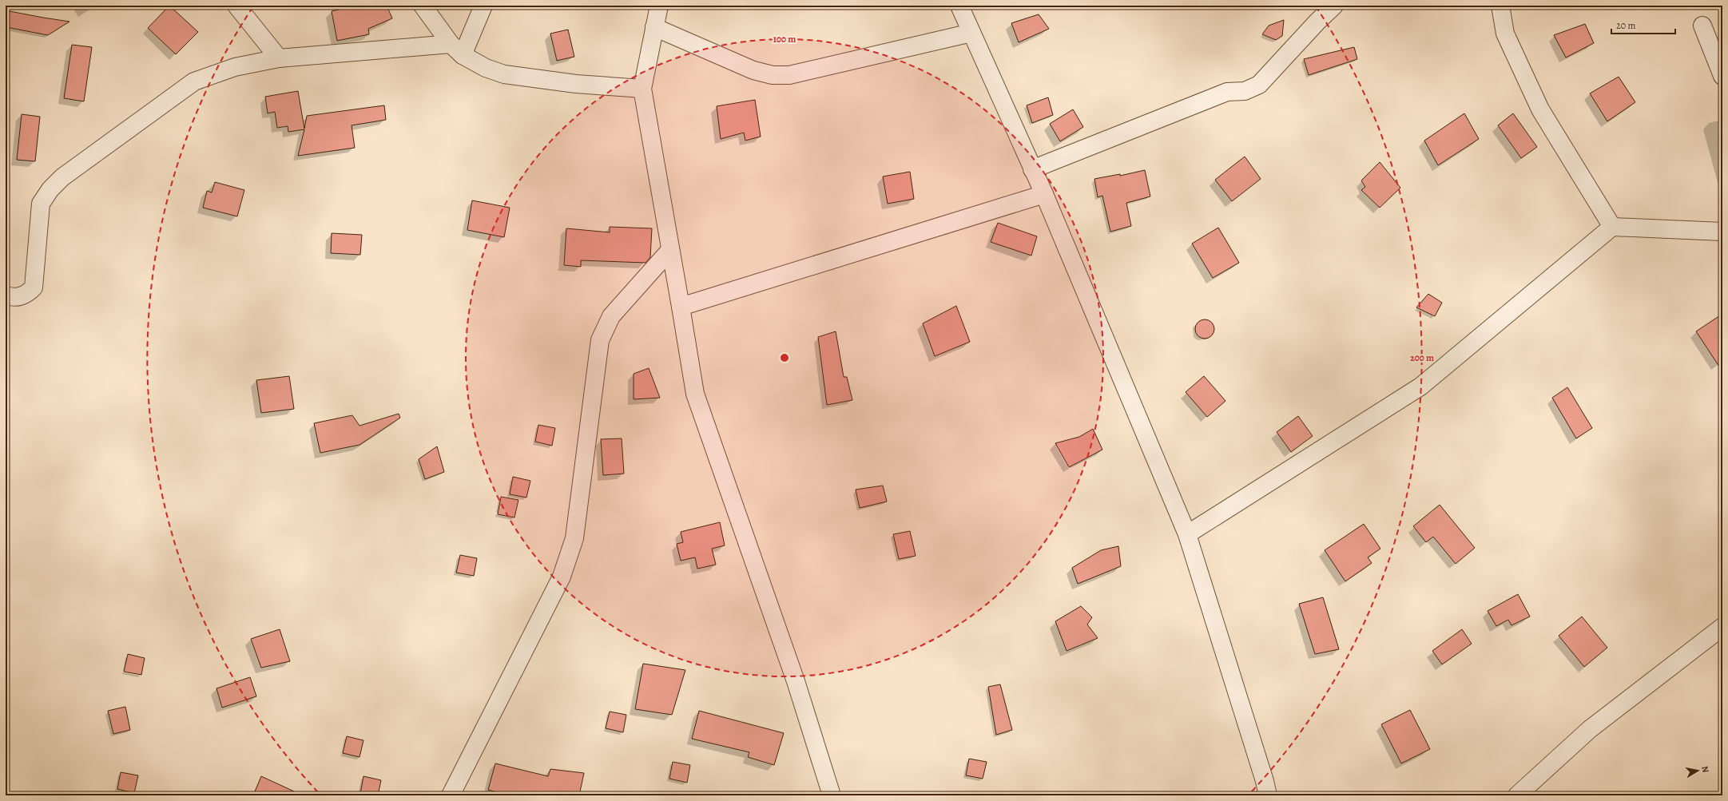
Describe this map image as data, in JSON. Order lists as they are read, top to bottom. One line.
{"scale_bar":"20 m","north":"right","rings":["100 m","200 m"]}
